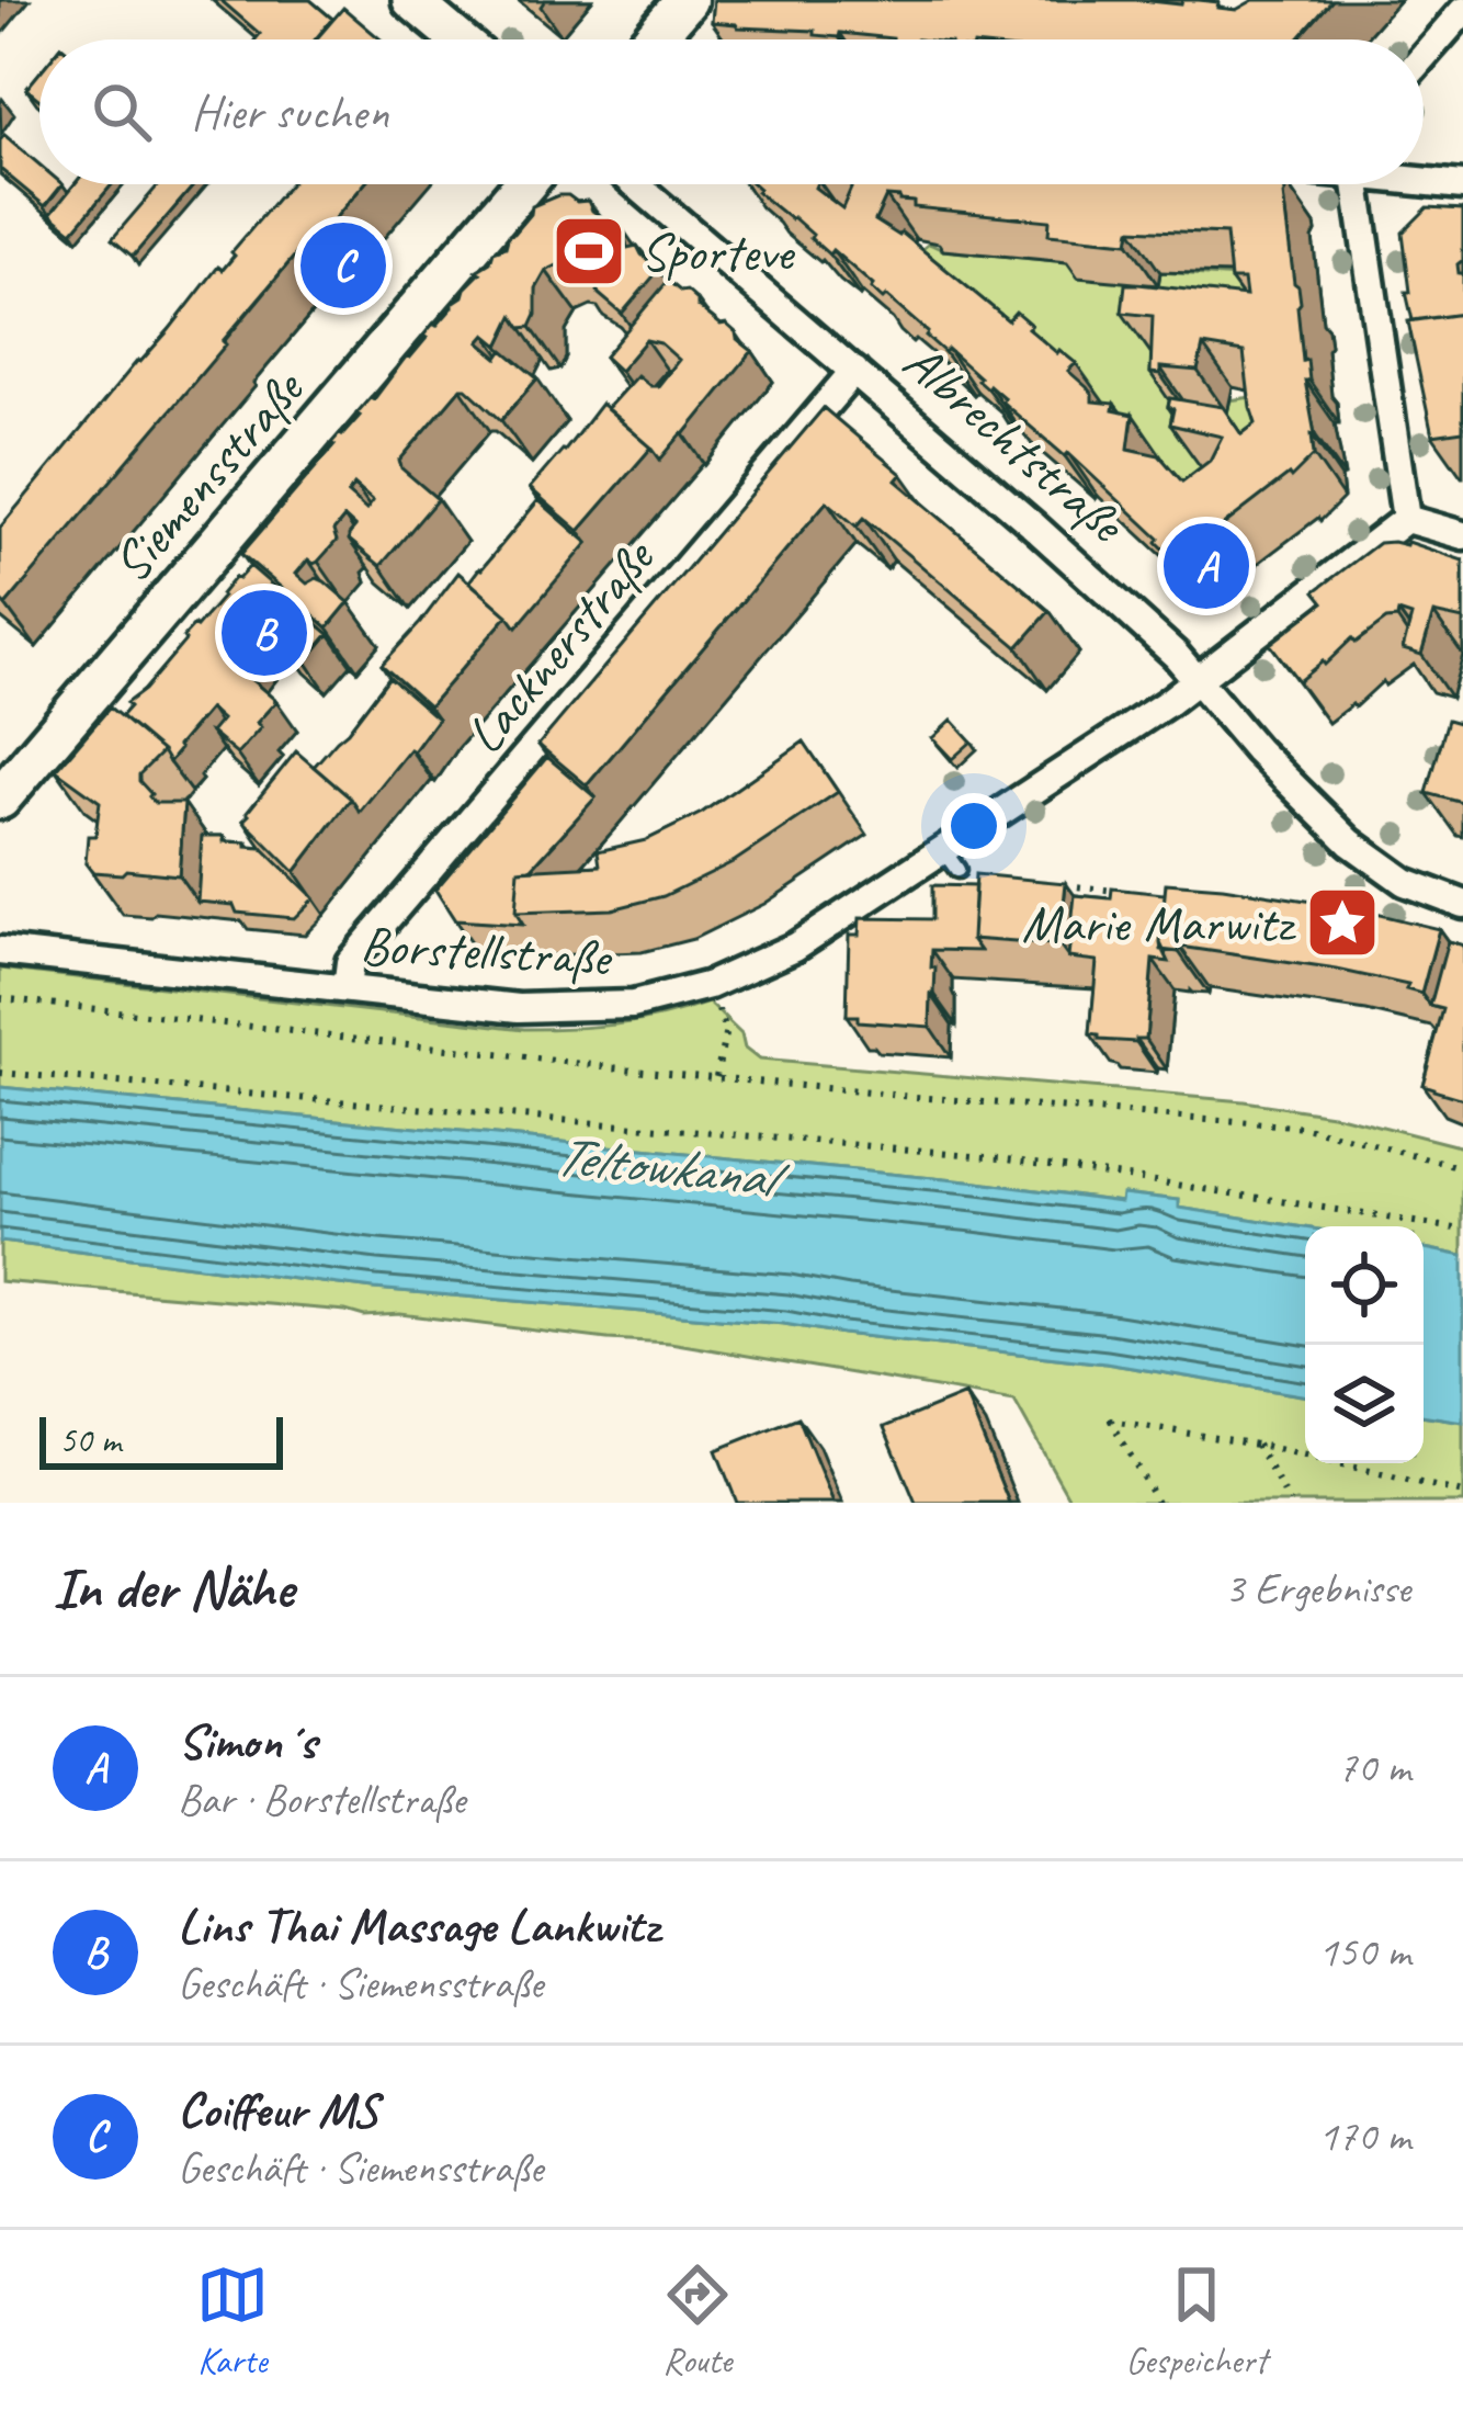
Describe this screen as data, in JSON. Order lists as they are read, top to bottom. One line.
{"streets":{"main road":["Siemensstraße"],"street":["Albrechtstraße","Lacknerstraße","Borstellstraße"]},"crossings":[["Albrechtstraße","Lacknerstraße"],["Albrechtstraße","Borstellstraße"],["Lacknerstraße","Borstellstraße"]],"water":["Teltowkanal"],"places":{"sports":["Sporteve"],"place":["Marie Marwitz"]},"scale_bar":"50 m","page":{"search":"Hier suchen","pins":["C","A","B"],"scale":"50 m","heading":["In der Nähe","3 Ergebnisse"],"list":[{"mark":"A","name":"Simon´s","note":"Bar · Borstellstraße","value":"70 m"},{"mark":"B","name":"Lins Thai Massage Lankwitz","note":"Geschäft · Siemensstraße","value":"150 m"},{"mark":"C","name":"Coiffeur MS","note":"Geschäft · Siemensstraße","value":"170 m"}],"nav":["Karte","Route","Gespeichert"]}}
